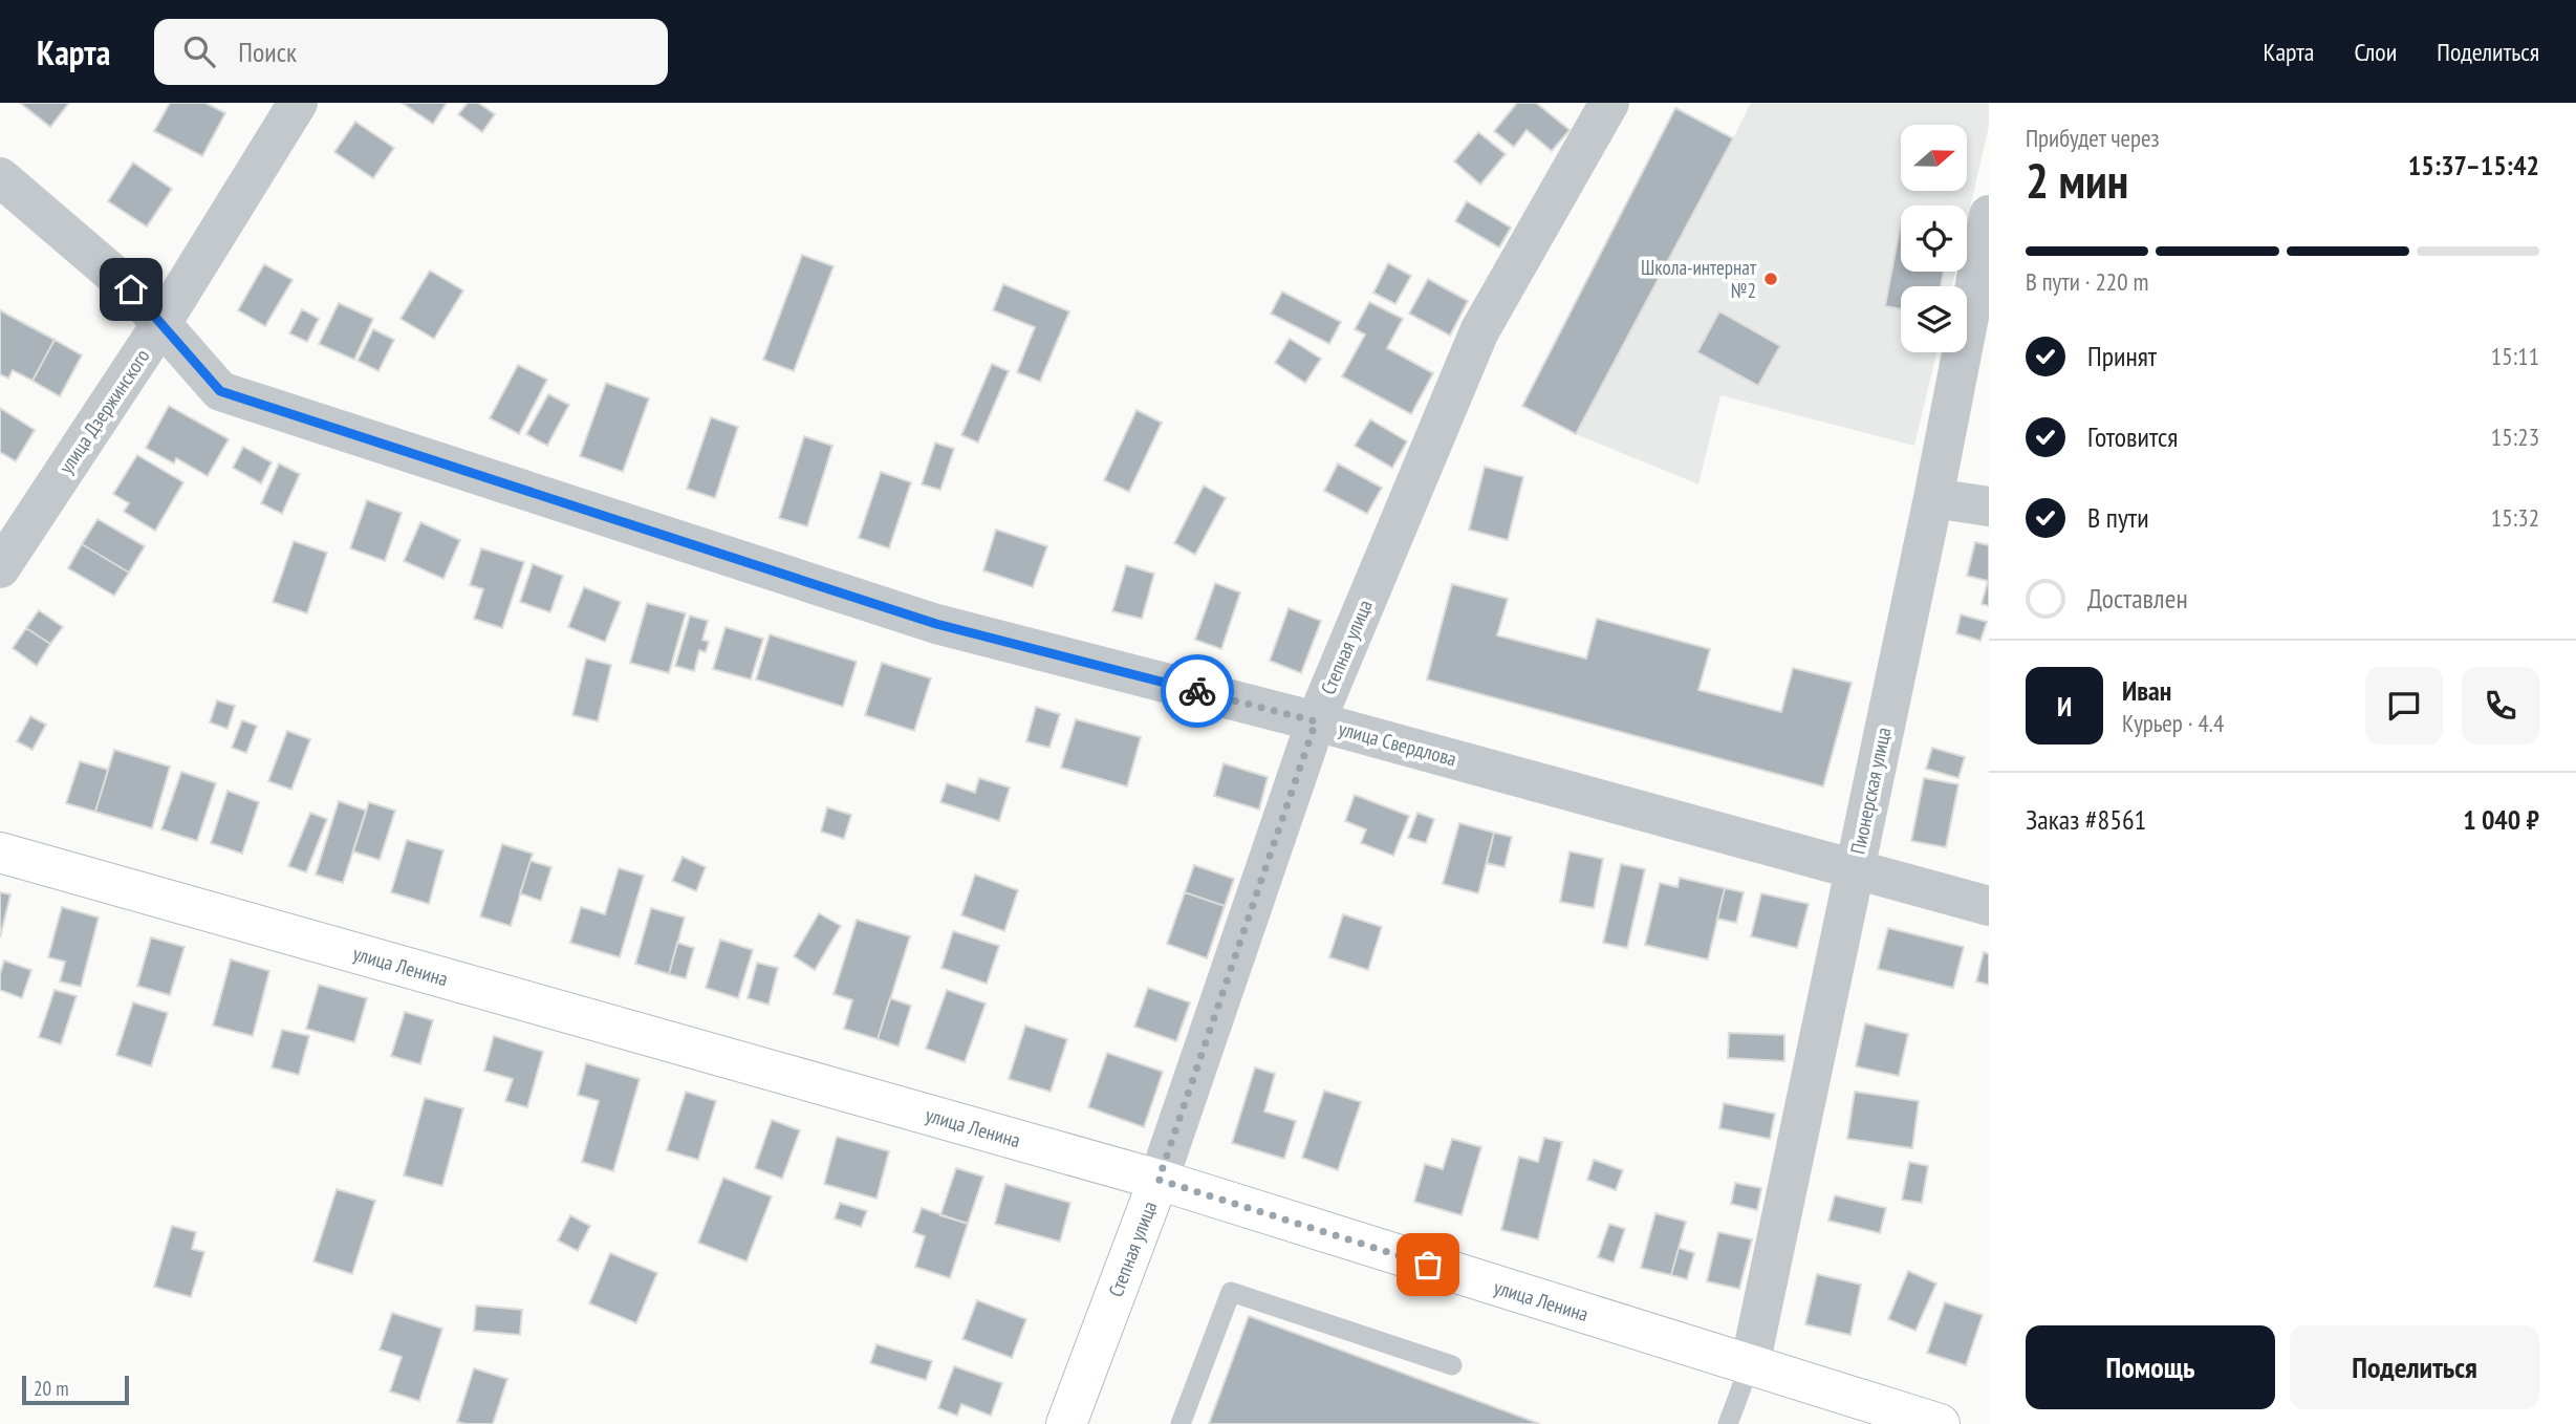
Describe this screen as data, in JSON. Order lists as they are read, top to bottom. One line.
{"streets":{"street":["улица Дзержинского","Степная улица","улица Свердлова","Пионерская улица","улица Ленина"]},"crossings":[["улица Дзержинского","улица Свердлова"],["Степная улица","улица Свердлова"],["Степная улица","улица Ленина"],["улица Свердлова","Пионерская улица"],["Пионерская улица","улица Ленина"]],"places":["Школа-интернат №2"],"scale_bar":"20 m","north":"right","page":{"header":"Карта","search":"Поиск","nav":["Карта","Слои","Поделиться"],"heading":["2 мин","Прибудет через","15:37–15:42"],"panel":["Иван","Курьер · 4.4","Заказ #8561","1 040 ₽"],"bar":"В пути · 220 m","list":[["Принят","15:11"],["Готовится","15:23"],["В пути","15:32"],"Доставлен"],"round":"И","buttons":["Помощь","Поделиться"],"scale":"20 m"}}
